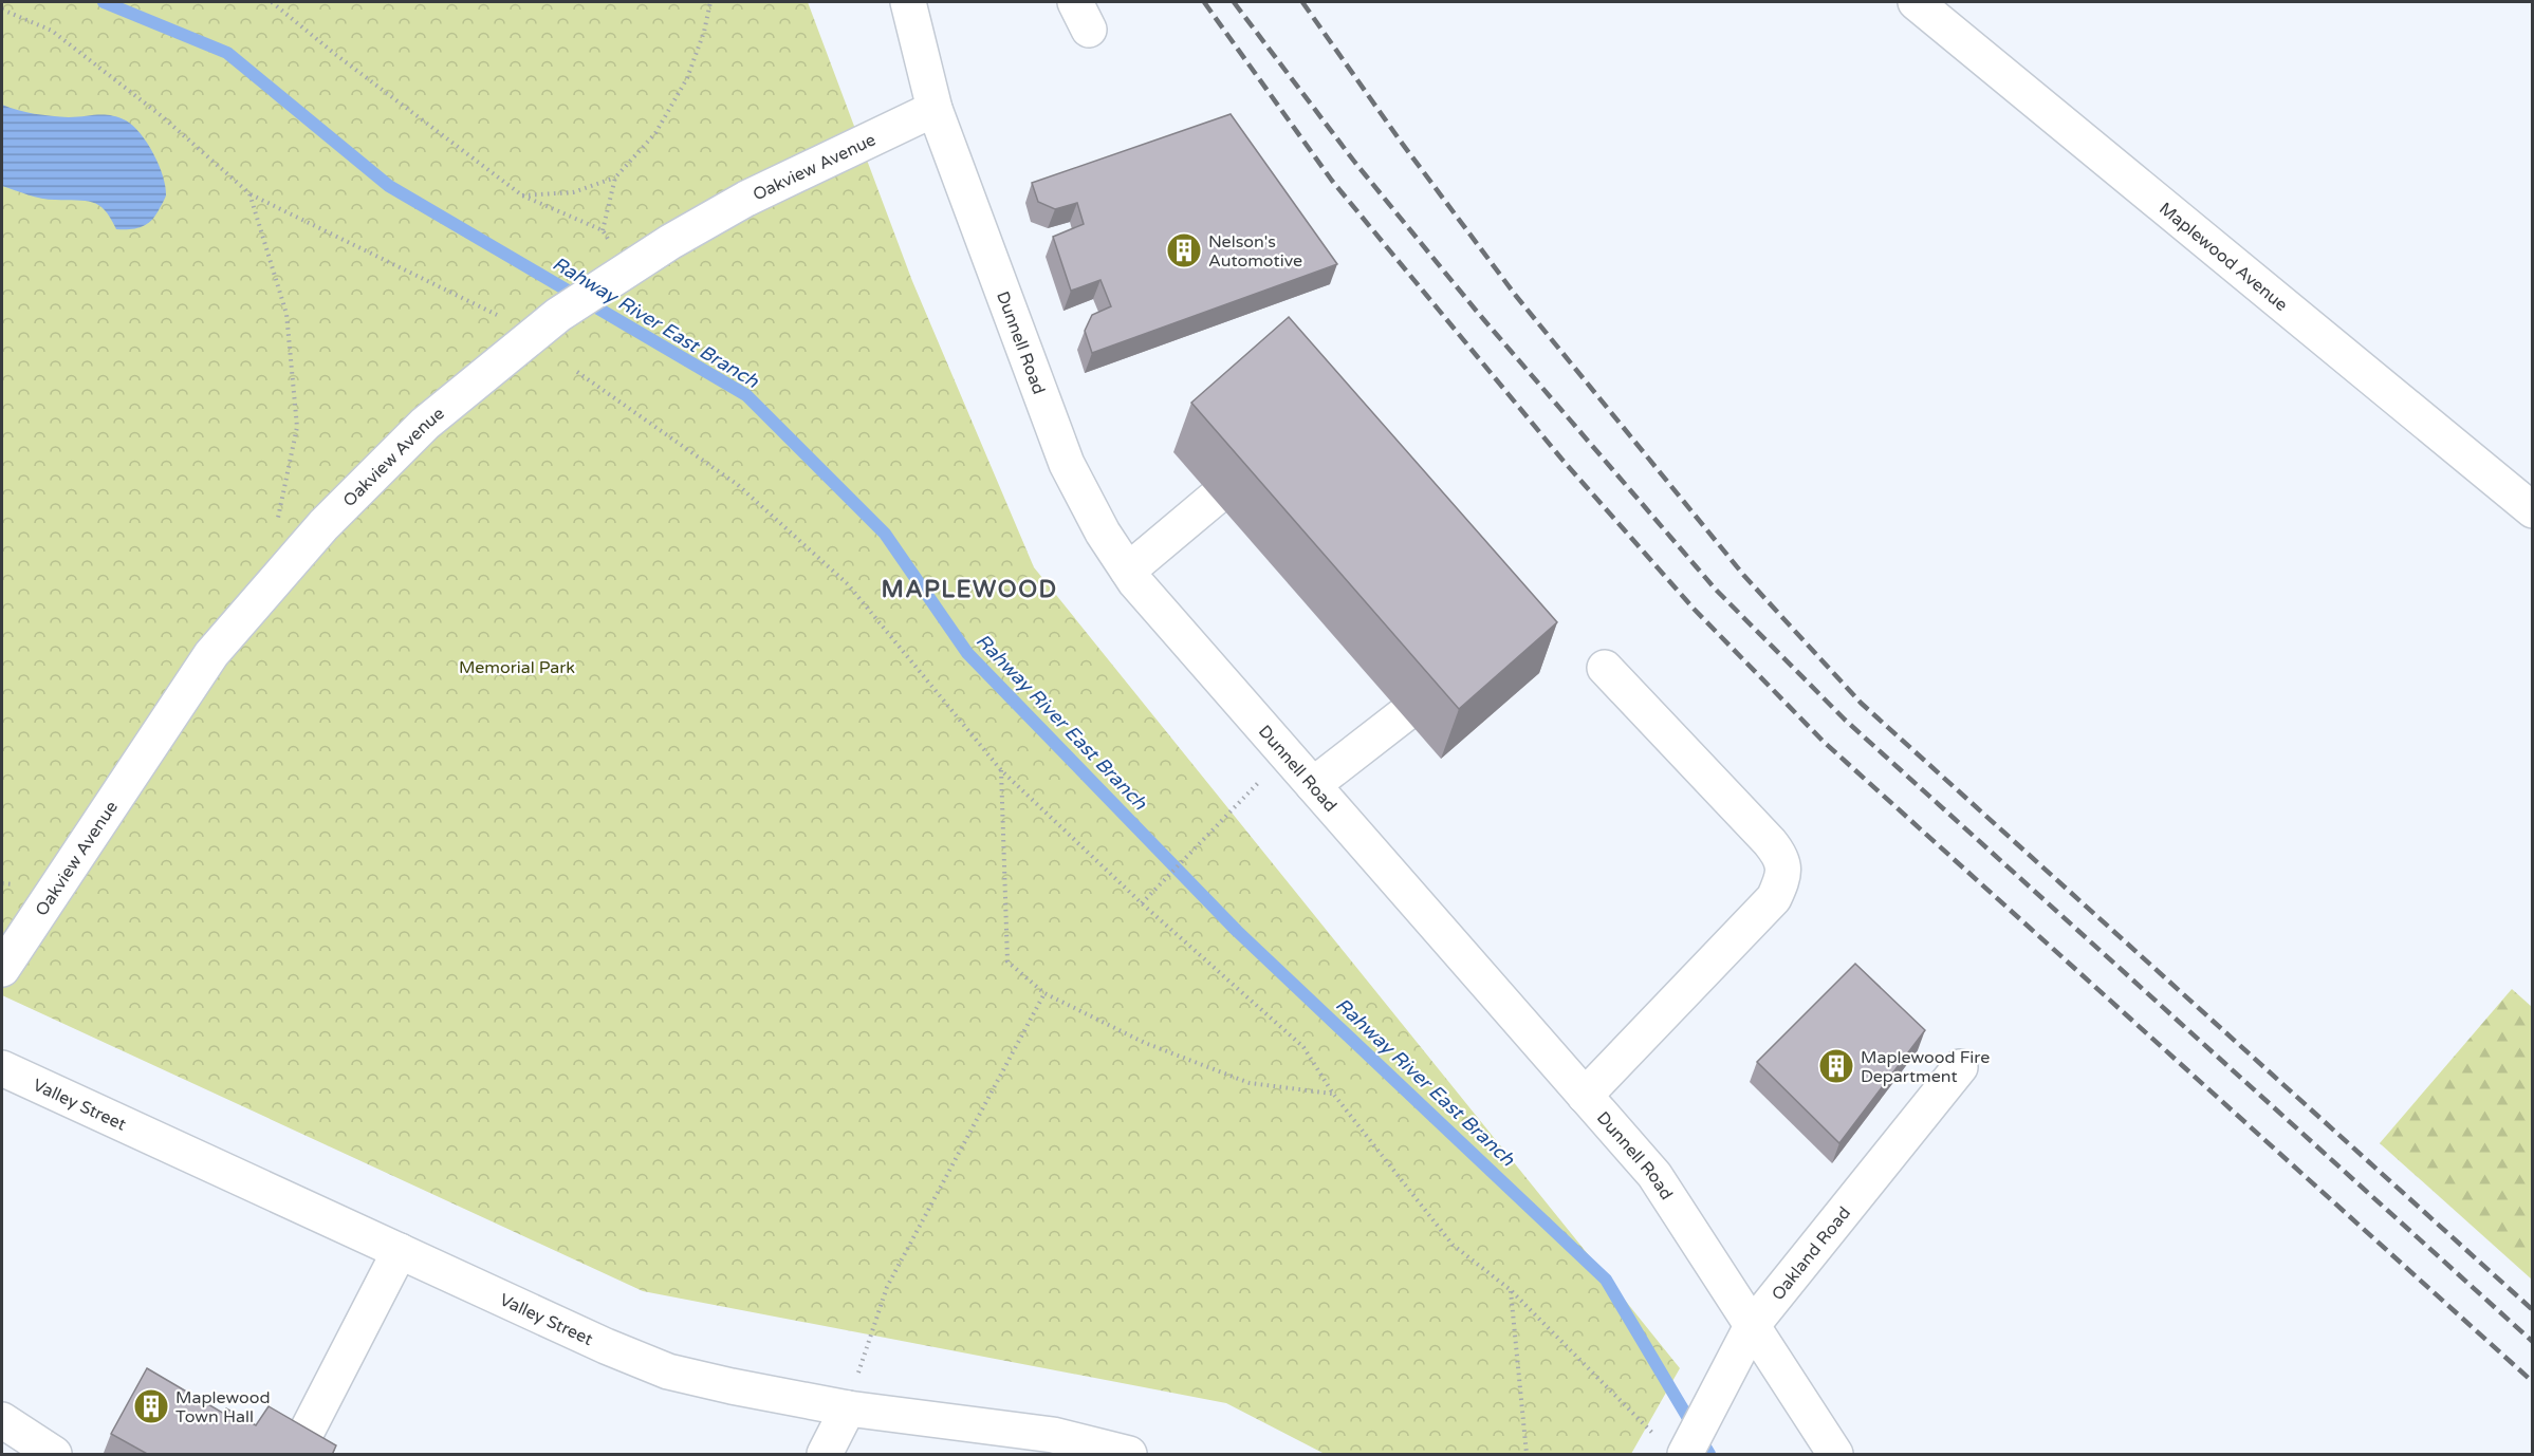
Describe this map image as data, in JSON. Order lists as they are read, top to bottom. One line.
{"streets":{"street":["Oakview Avenue","Maplewood Avenue","Dunnell Road","Valley Street","Oakland Road"]},"crossings":[["Oakview Avenue","Dunnell Road"],["Dunnell Road","Oakland Road"]],"districts":["MAPLEWOOD"],"water":["Rahway River East Branch"],"parks":["Memorial Park"],"places":{"building":["Nelson's Automotive","Maplewood Fire Department","Maplewood Town Hall"]}}
